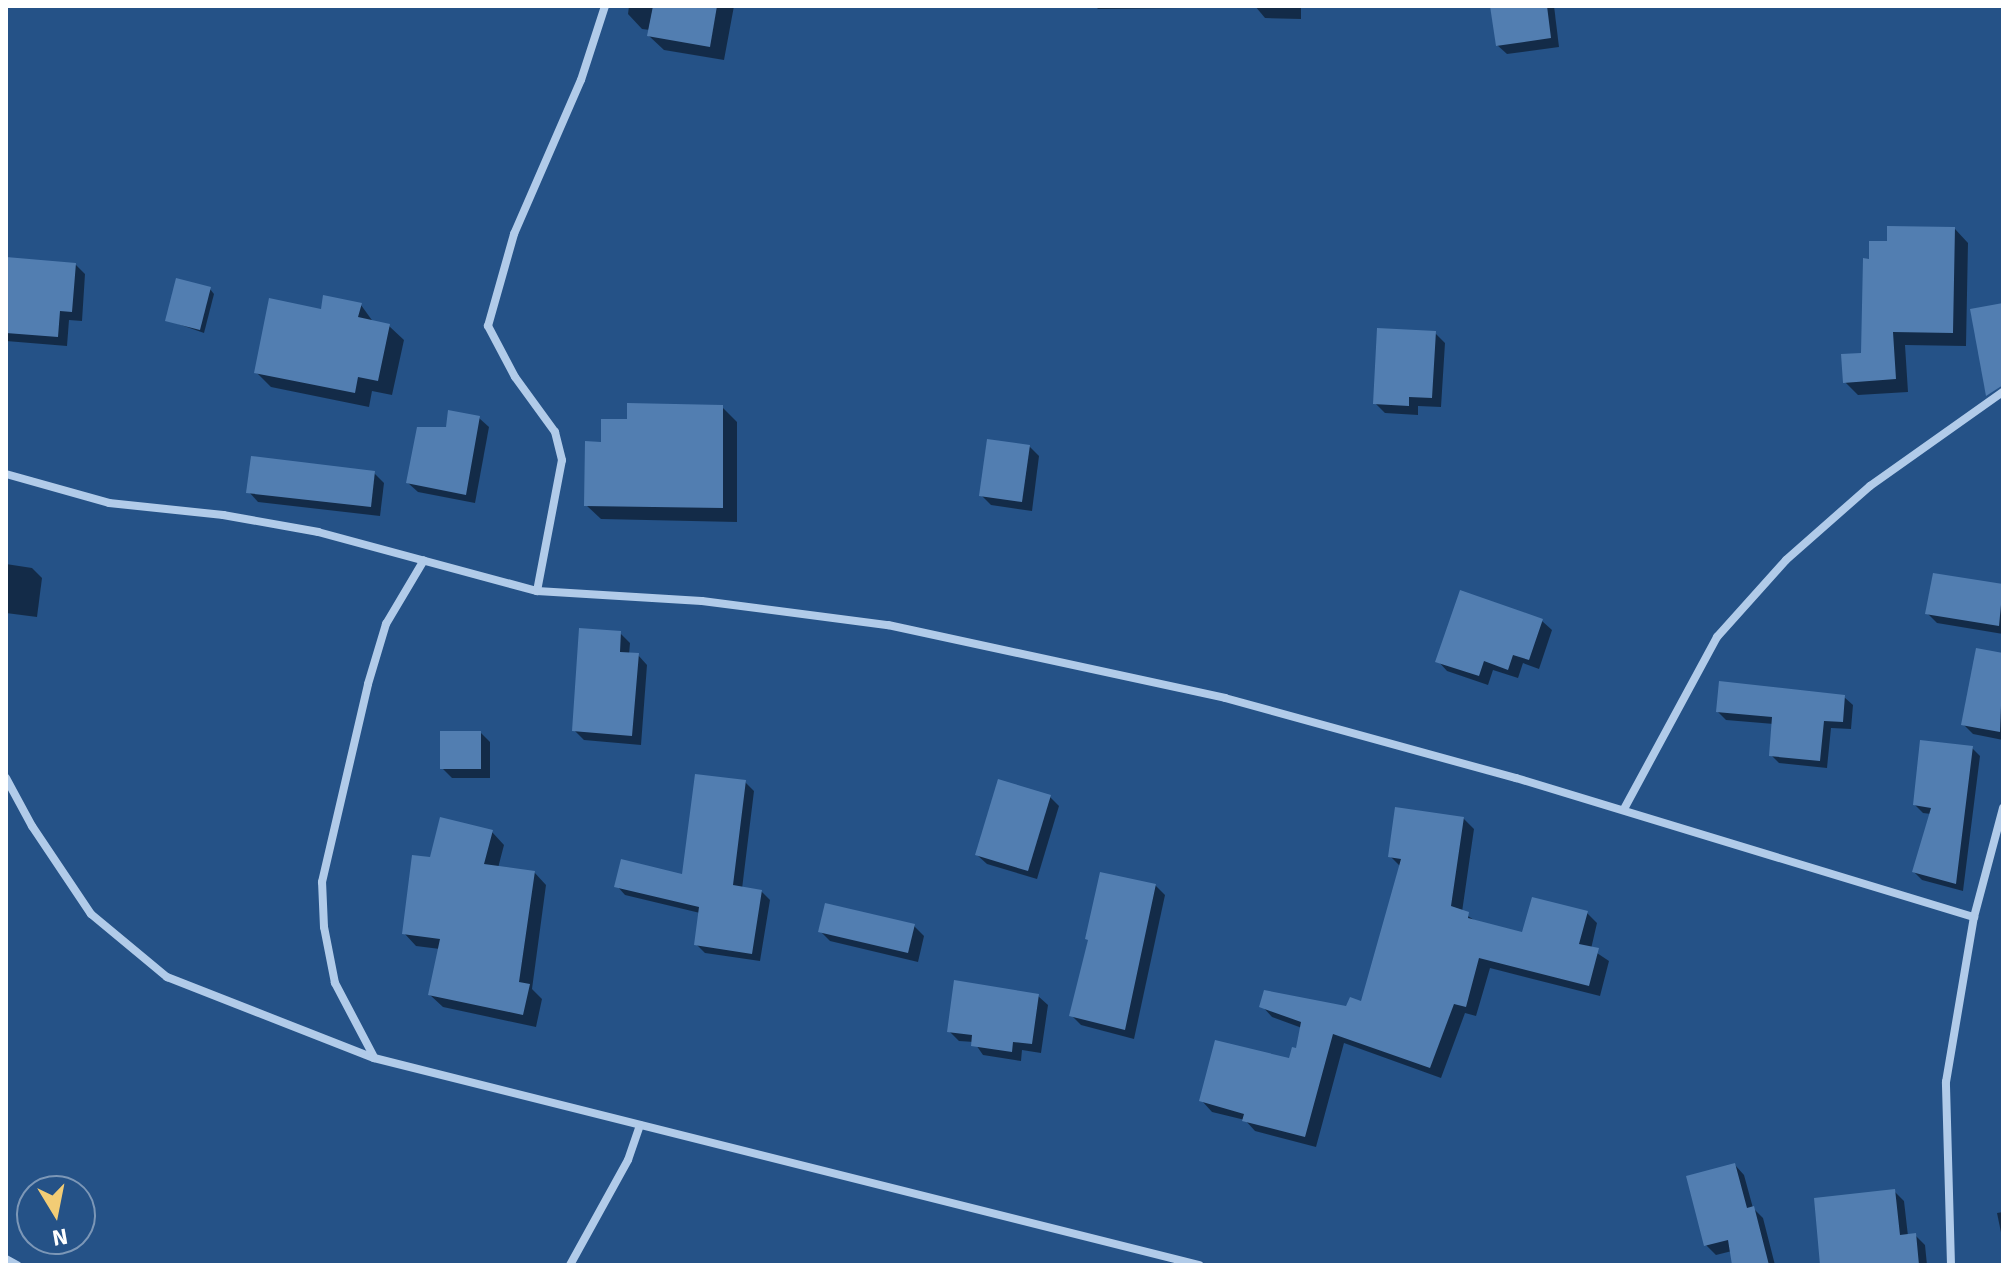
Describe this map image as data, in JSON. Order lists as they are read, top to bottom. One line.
{"north":"bottom"}
